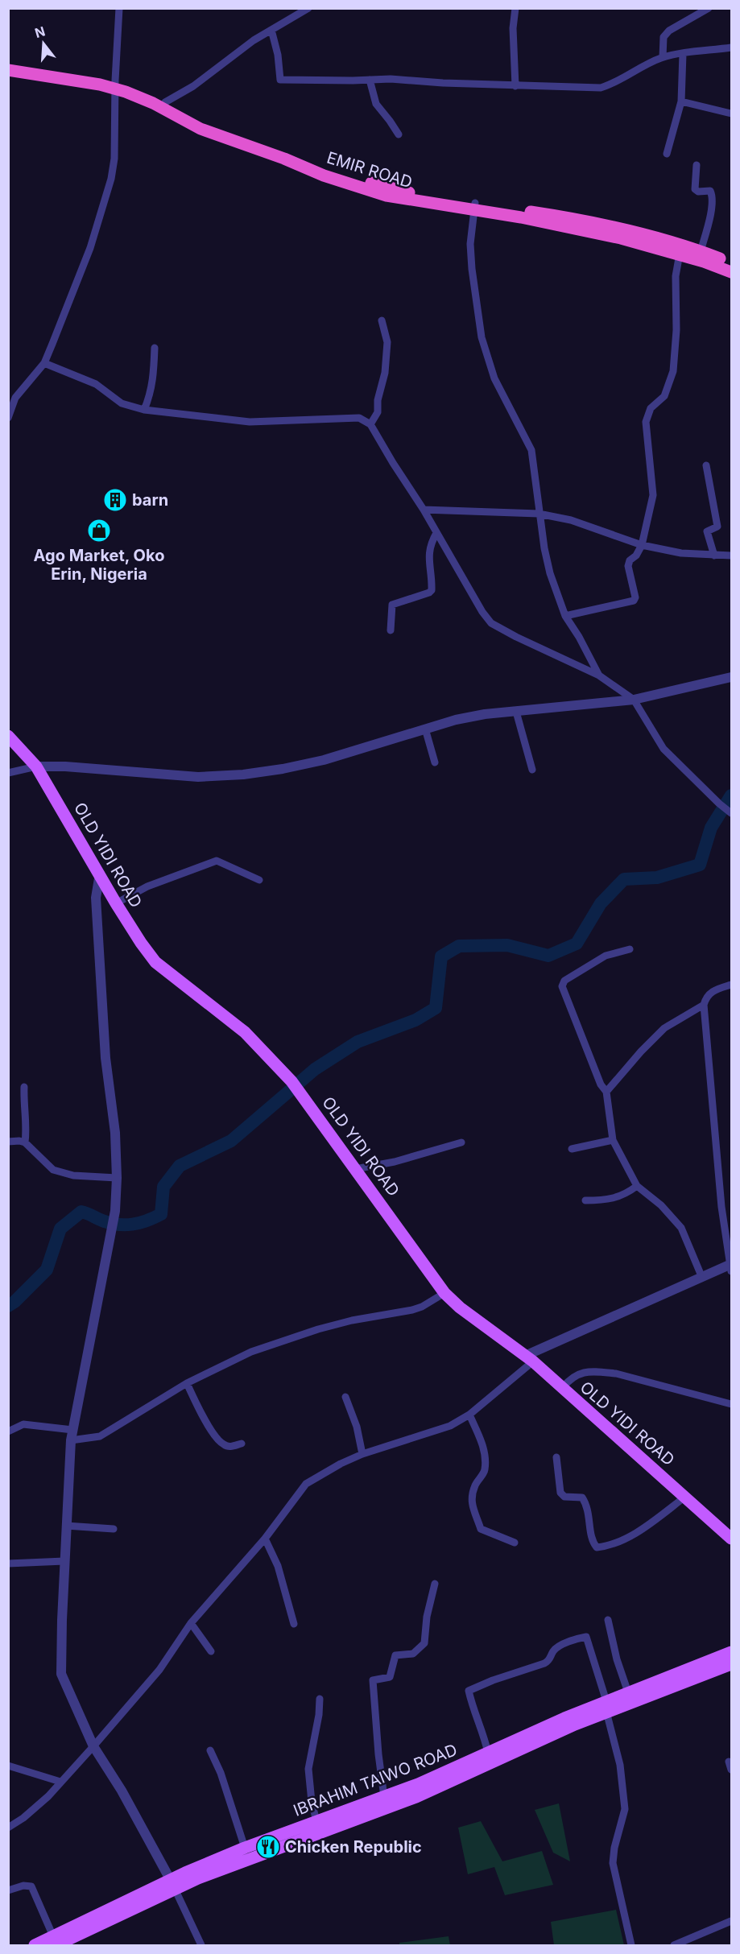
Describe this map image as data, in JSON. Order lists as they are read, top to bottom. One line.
{"streets":{"highway":["EMIR ROAD"],"main road":["OLD YIDI ROAD","IBRAHIM TAIWO ROAD"]},"places":{"building":["barn"],"shop":["Ago Market, Oko Erin, Nigeria"],"restaurant":["Chicken Republic"]},"north":"top"}
